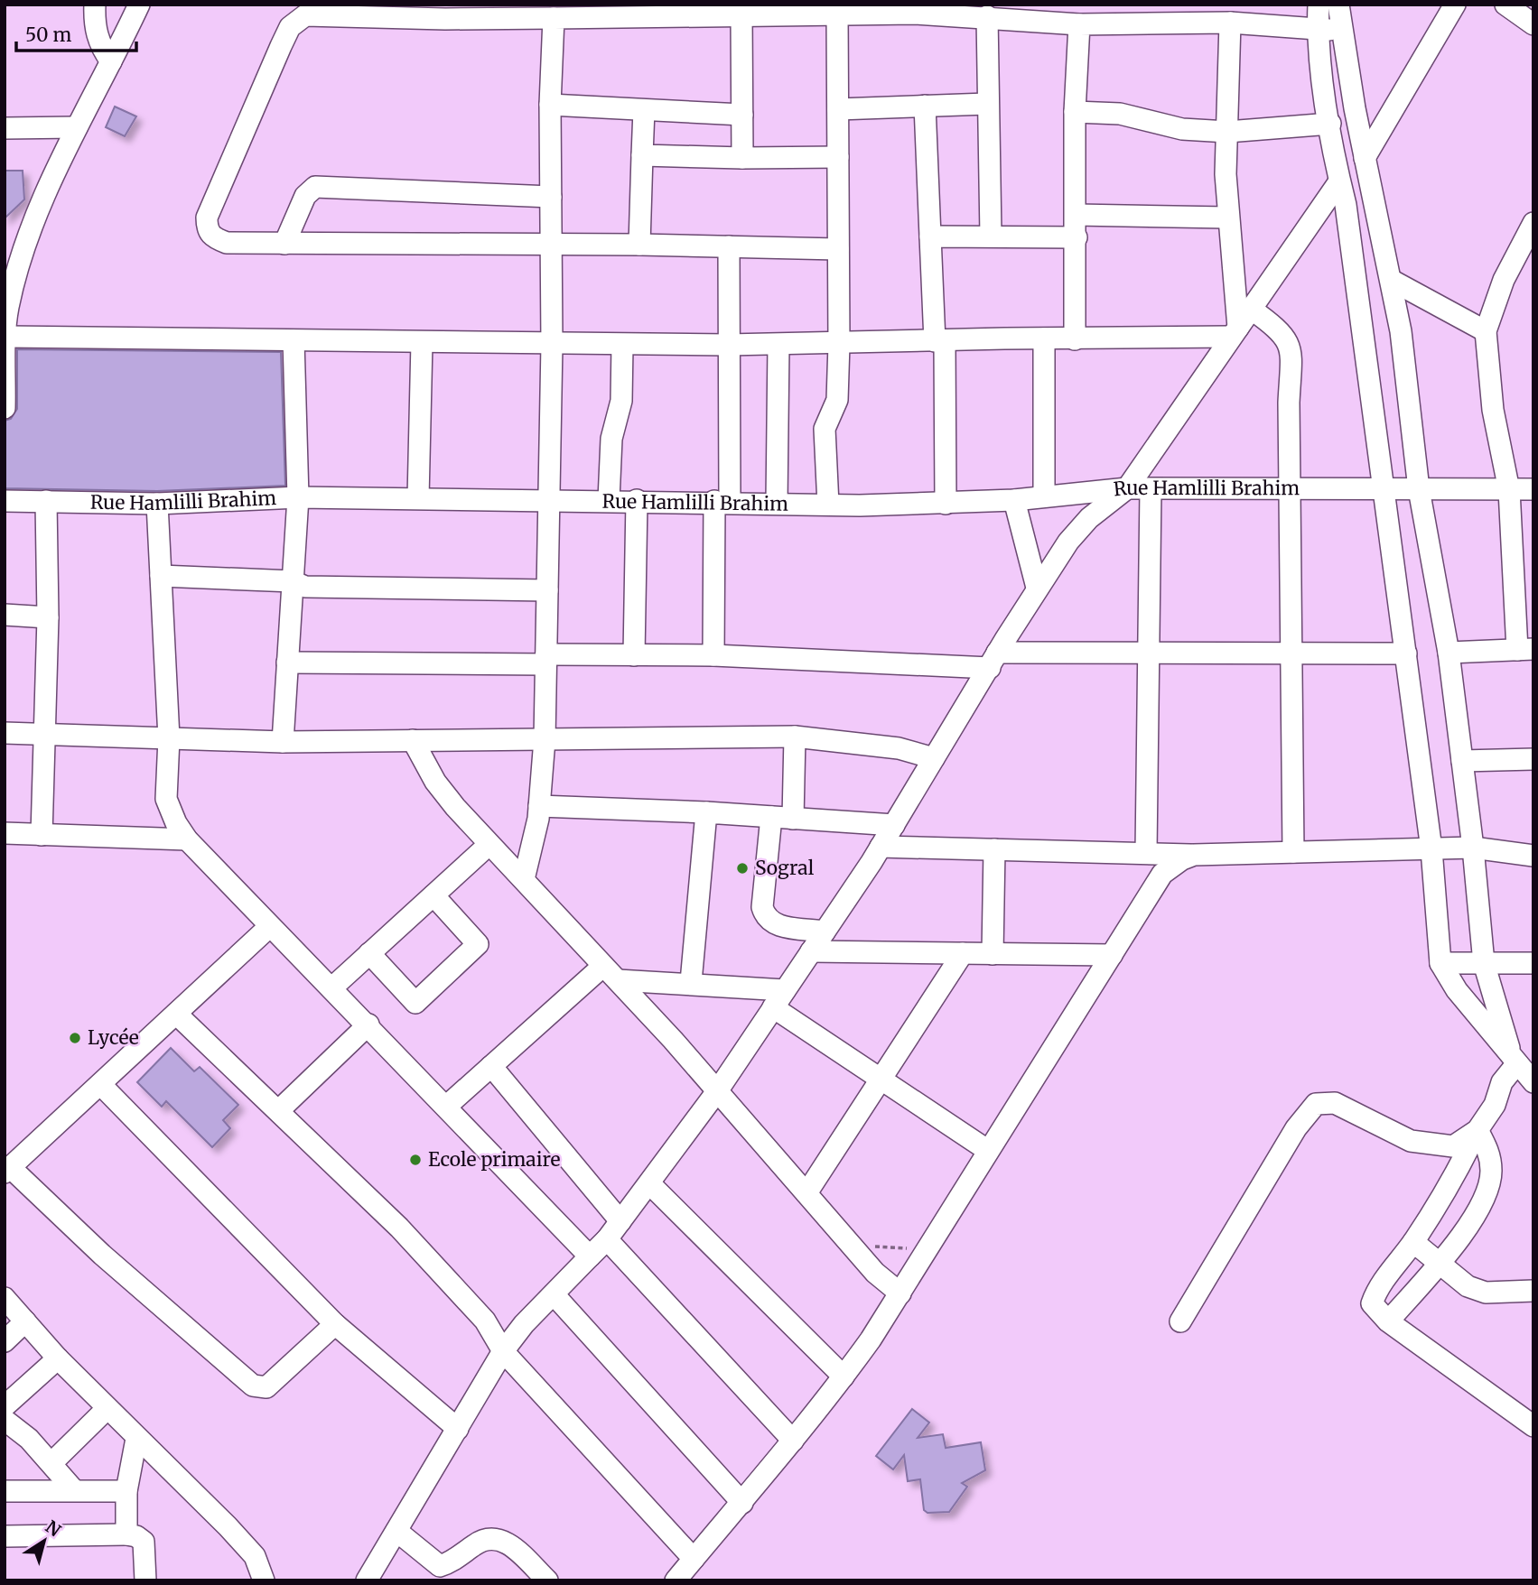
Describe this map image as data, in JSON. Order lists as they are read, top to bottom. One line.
{"streets":{"street":["Rue Hamlilli Brahim"]},"places":["Sogral","Lycée","Ecole primaire"],"scale_bar":"50 m","north":"top right"}
